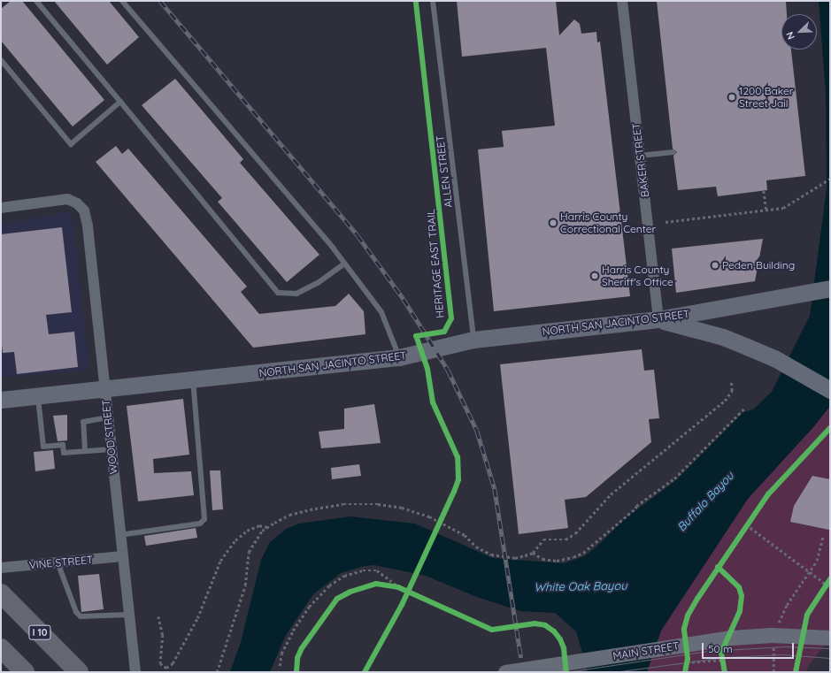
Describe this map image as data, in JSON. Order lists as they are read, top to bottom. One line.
{"streets":{"highway":["I 10"],"main road":["NORTH SAN JACINTO STREET","MAIN STREET"],"street":["BAKER STREET","WOOD STREET","VINE STREET"],"lane":["ALLEN STREET"],"cycle path":["HERITAGE EAST TRAIL"]},"crossings":[["BAKER STREET","NORTH SAN JACINTO STREET"],["ALLEN STREET","NORTH SAN JACINTO STREET"],["NORTH SAN JACINTO STREET","WOOD STREET"],["WOOD STREET","VINE STREET"]],"water":["Buffalo Bayou","White Oak Bayou"],"places":["1200 Baker Street Jail","Harris County Correctional Center","Peden Building","Harris County Sheriff's Office"],"scale_bar":"50 m","north":"bottom left"}
